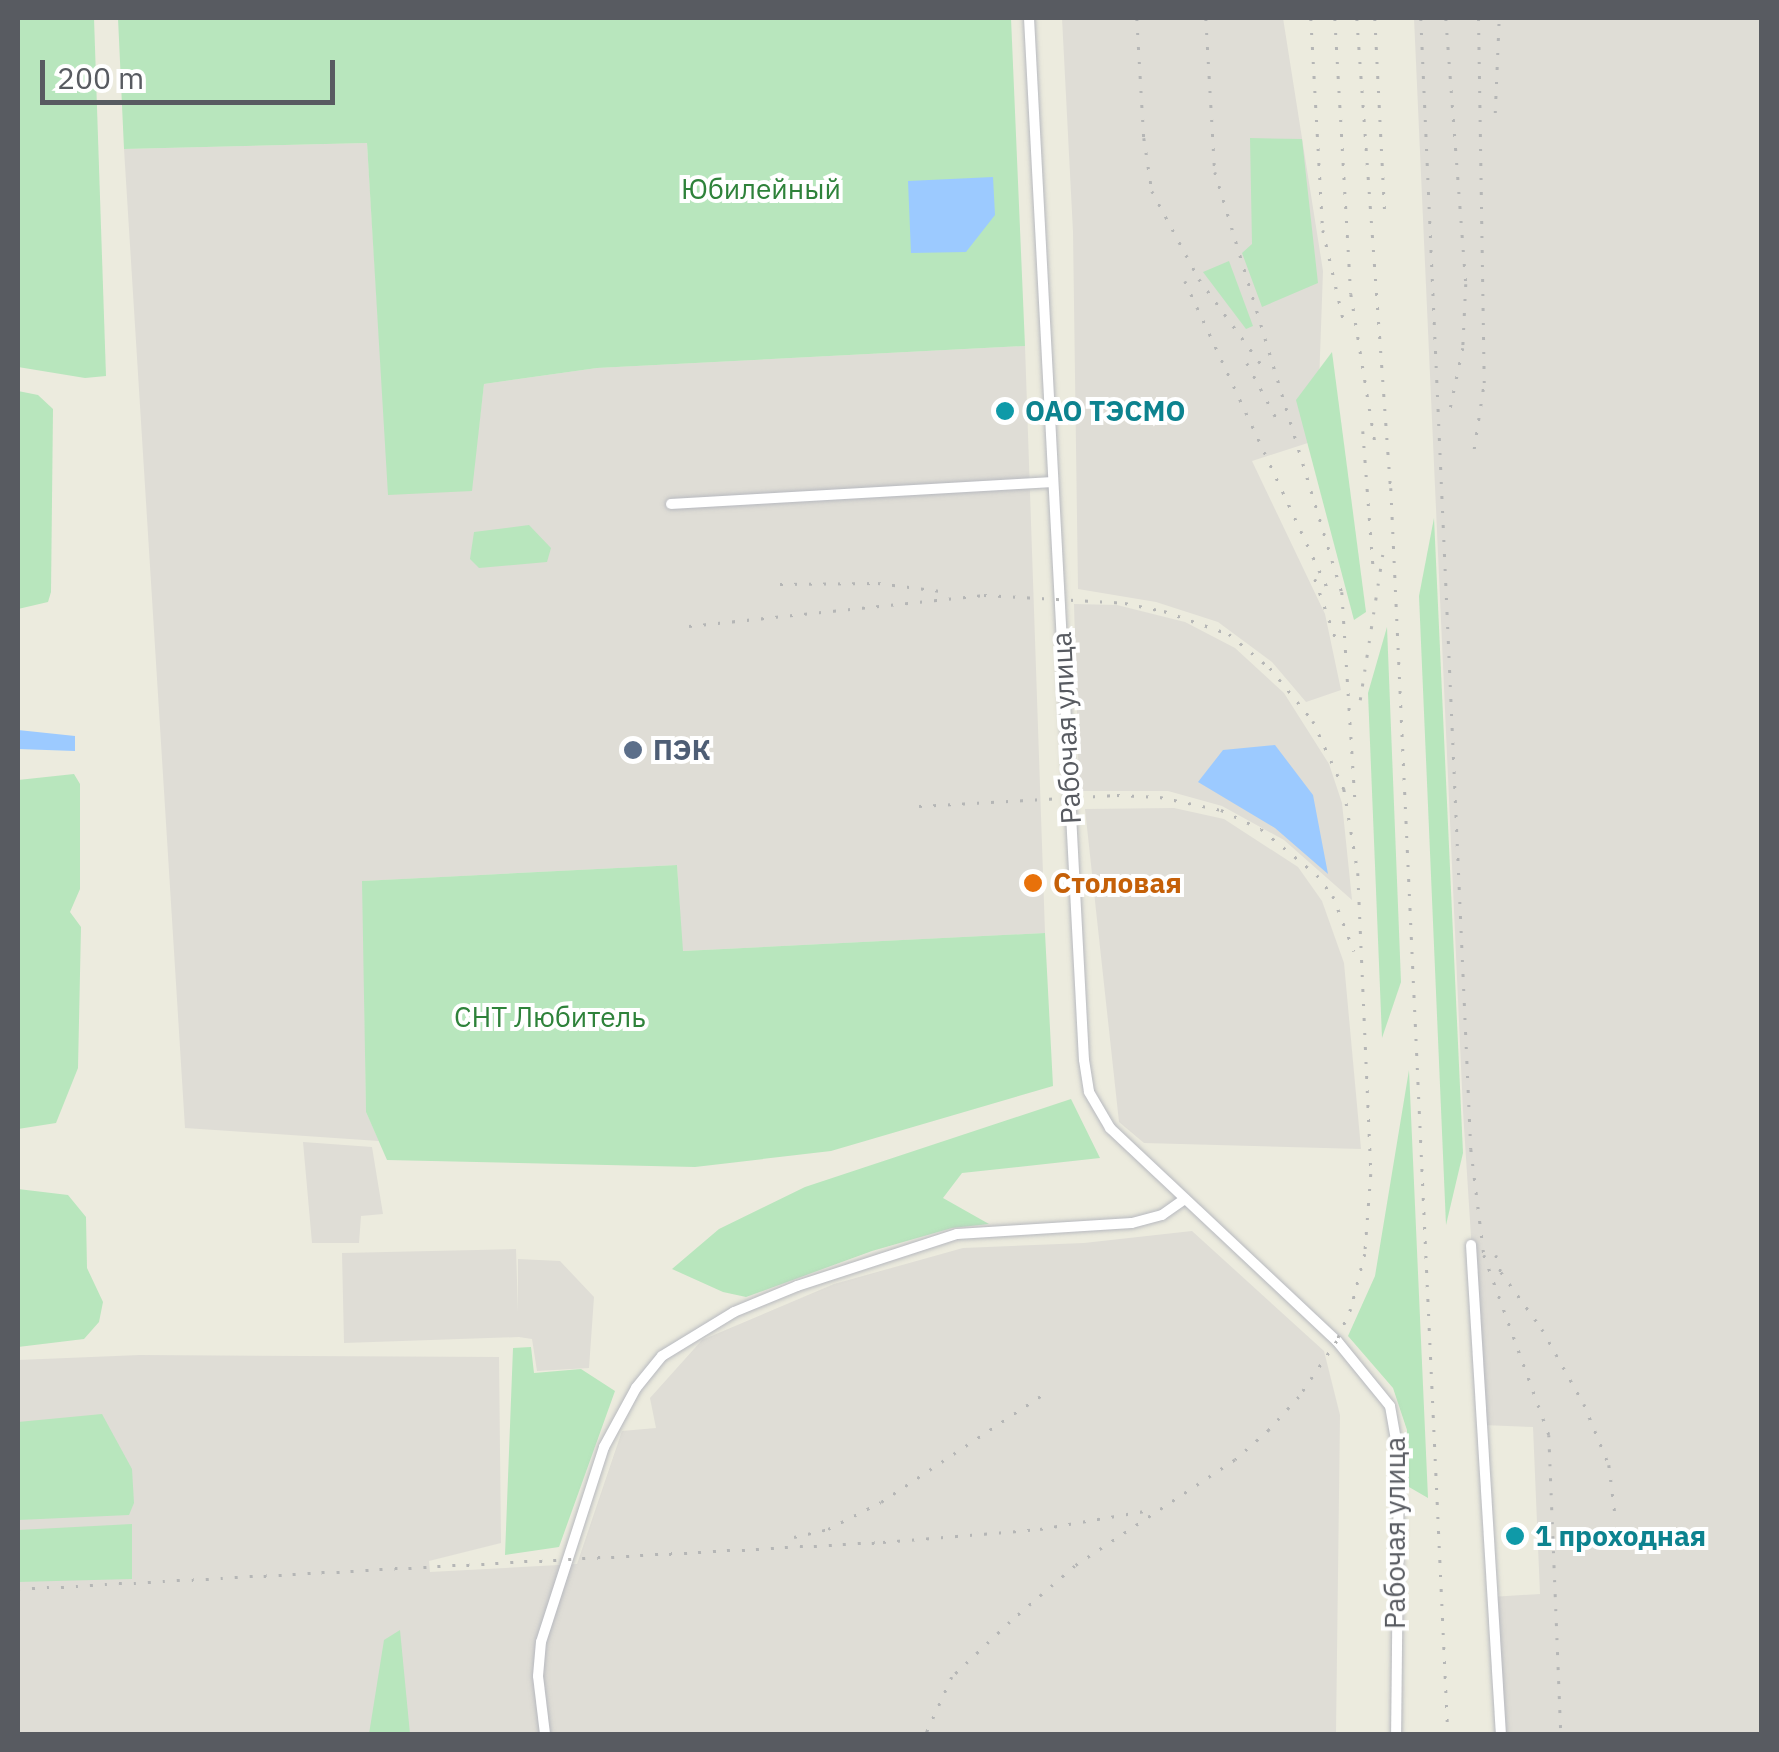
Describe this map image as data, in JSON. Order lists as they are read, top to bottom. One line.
{"streets":{"street":["Рабочая улица"]},"parks":["Юбилейный","СНТ Любитель"],"places":["ОАО ТЭСМО","ПЭК","Столовая","1 проходная"],"scale_bar":"200 m"}
